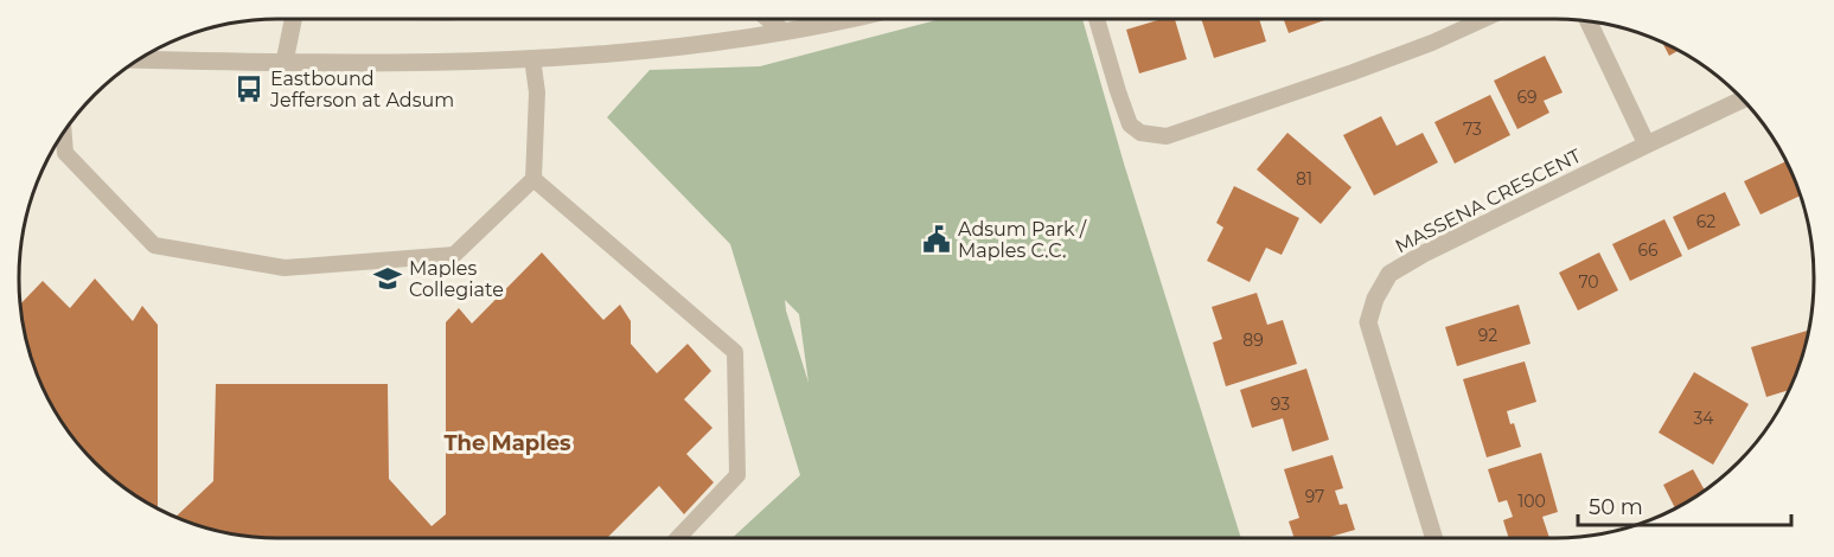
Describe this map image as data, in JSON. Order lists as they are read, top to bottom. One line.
{"streets":{"street":["MASSENA CRESCENT"]},"districts":["The Maples"],"places":{"bus stop":["Eastbound Jefferson at Adsum"],"public building":["Adsum Park / Maples C.C."],"school or university":["Maples Collegiate"]},"house_numbers":["69","73","81","62","66","70","92","89","93","34","97","100"],"scale_bar":"50 m"}
